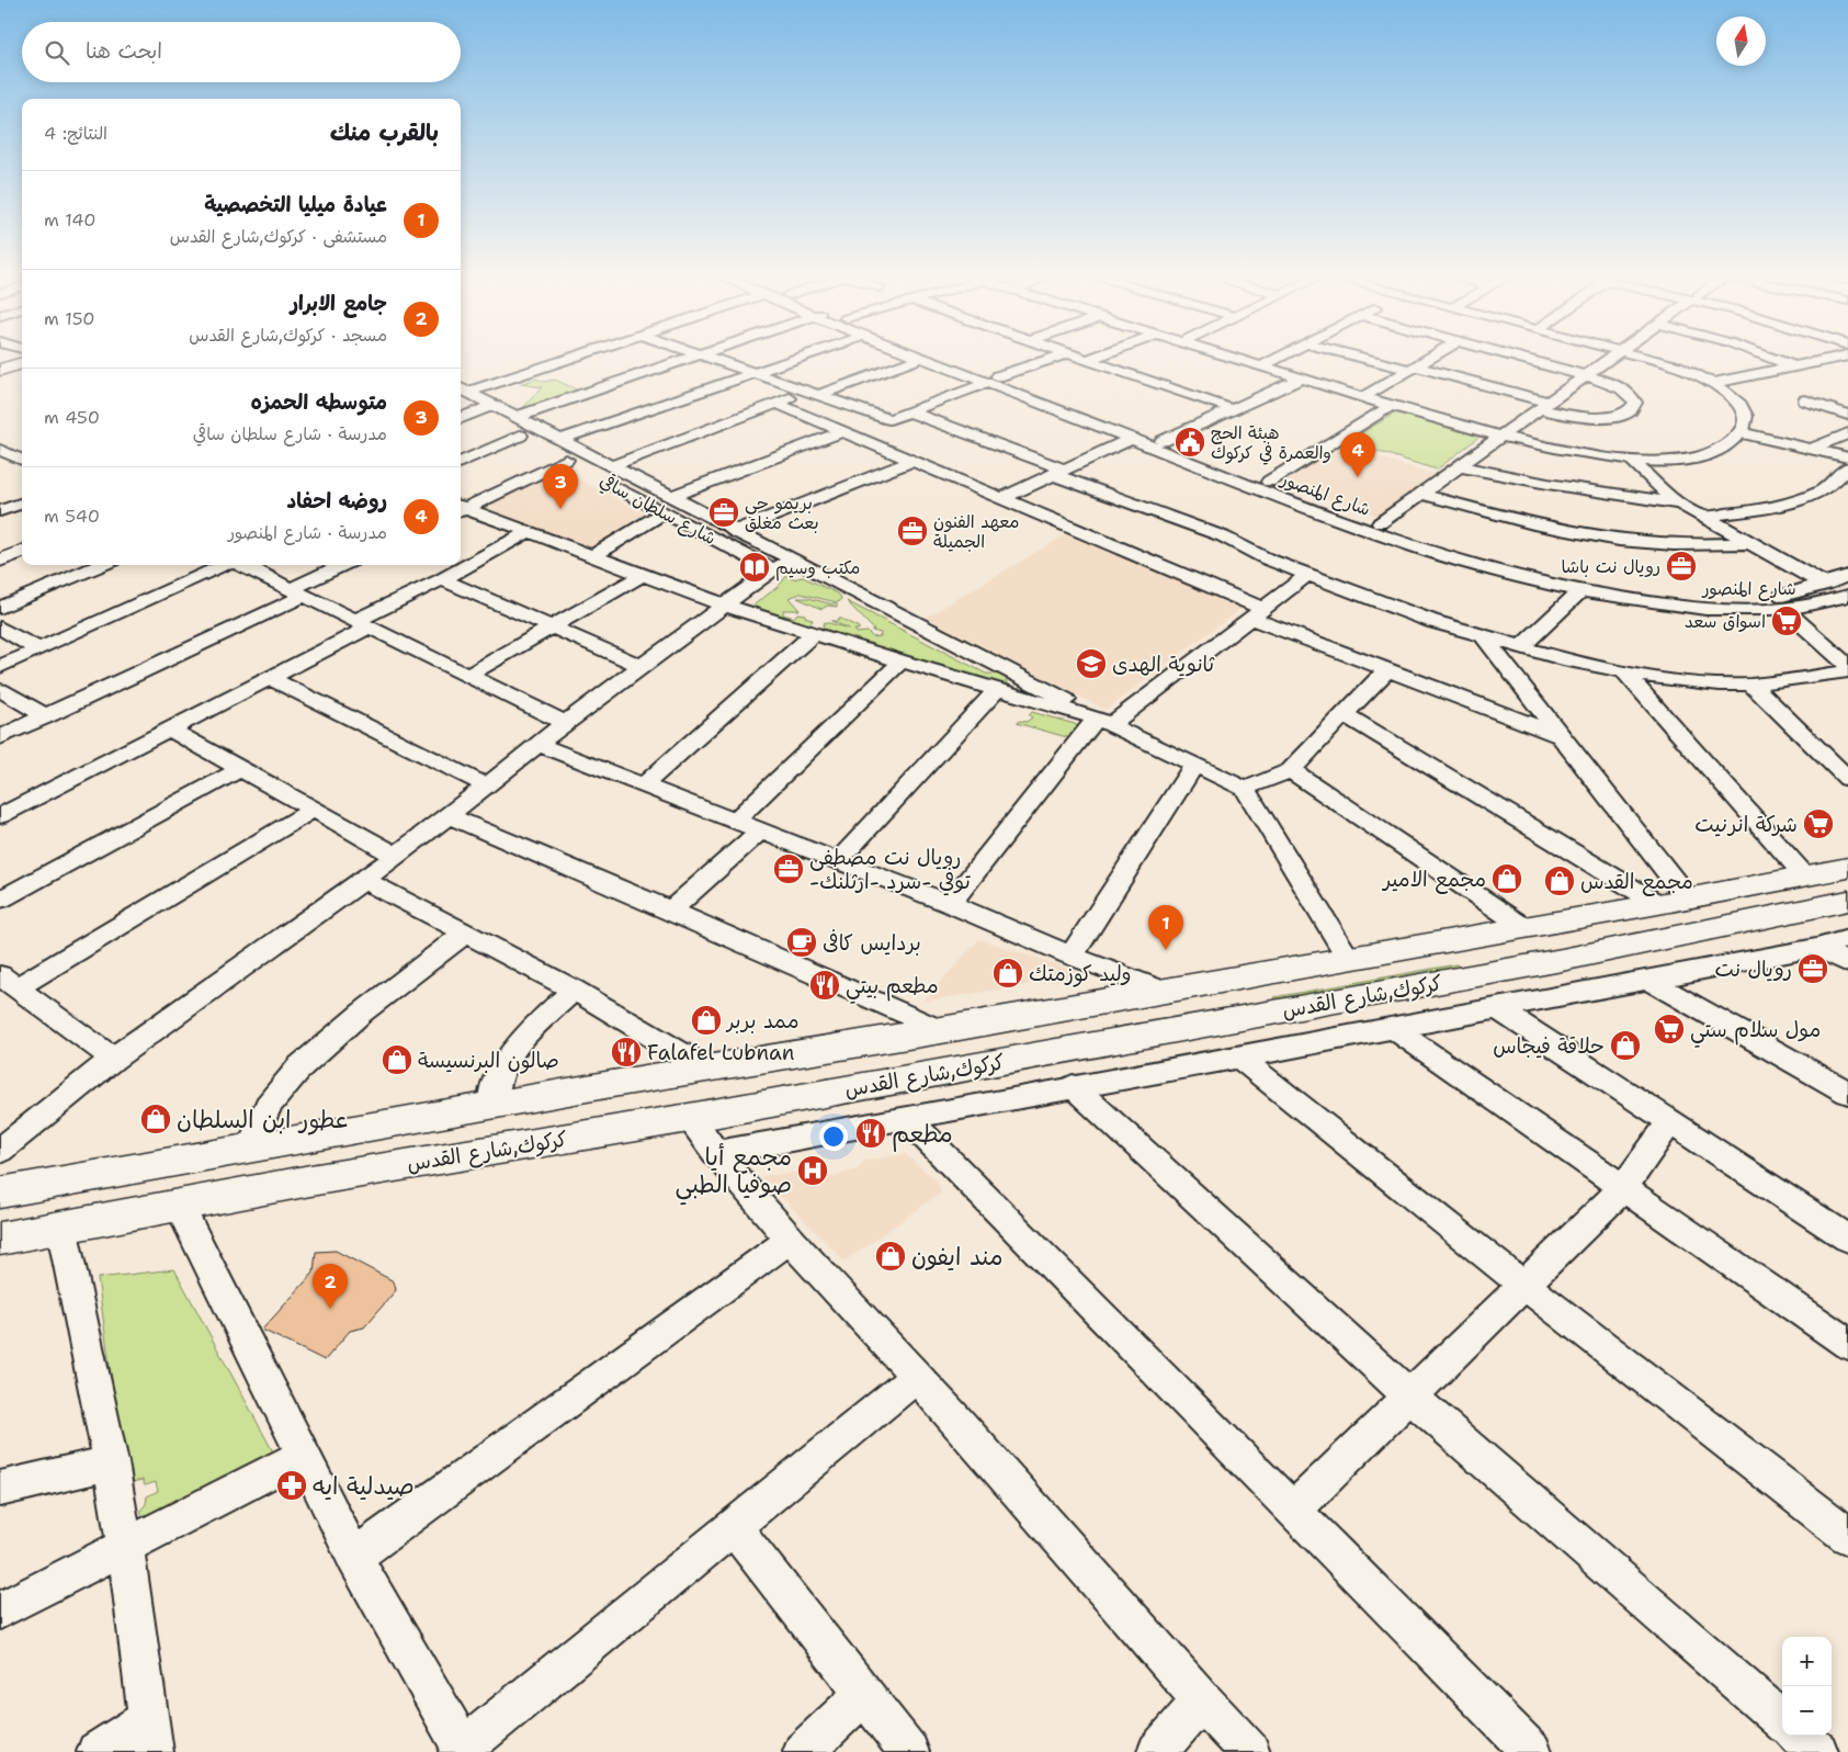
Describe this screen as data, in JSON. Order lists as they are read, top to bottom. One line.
{"streets":{"main road":["كركوك,شارع القدس"],"street":["شارع المنصور","شارع سلطان ساقي"]},"places":{"public building":["هيئة الحج والعمرة في كركوك"],"office":["بريمو حي بعث مغلق","معهد الفنون الجميلة","رويال نت باشا","رويال نت مصطفى -توفي -سرد -ارثلنك","رويال نت"],"library":["مكتب وسيم"],"supermarket":["اسواق سعد","شركة انرنيت","مول سلام ستي"],"school or university":["ثانوية الهدى"],"shop":["مجمع الامير","مجمع القدس","وليد كوزمتك","ممد بربر","حلاقة فيجاس","صالون البرنسيسة","عطور ابن السلطان","مند ايفون"],"cafe":["بردايس کافى"],"restaurant":["مطعم بيتي","Falafel Lubnan","مطعم"],"hospital":["مجمع أيا صوفيا الطبي"],"pharmacy":["صیدلیة ایە"]},"north":"top","page":{"search":"ابحث هنا","heading":["بالقرب منك","النتائج: 4"],"list":[{"mark":"1","name":"عيادة ميليا التخصصية","note":"مستشفى · كركوك,شارع القدس","value":"140 m"},{"mark":"2","name":"جامع الابرار","note":"مسجد · كركوك,شارع القدس","value":"150 m"},{"mark":"3","name":"متوسطه الحمزه","note":"مدرسة · شارع سلطان ساقي","value":"450 m"},{"mark":"4","name":"روضه احفاد","note":"مدرسة · شارع المنصور","value":"540 m"}],"pins":["4","3","1","2"],"map_buttons":["+","−"]}}
